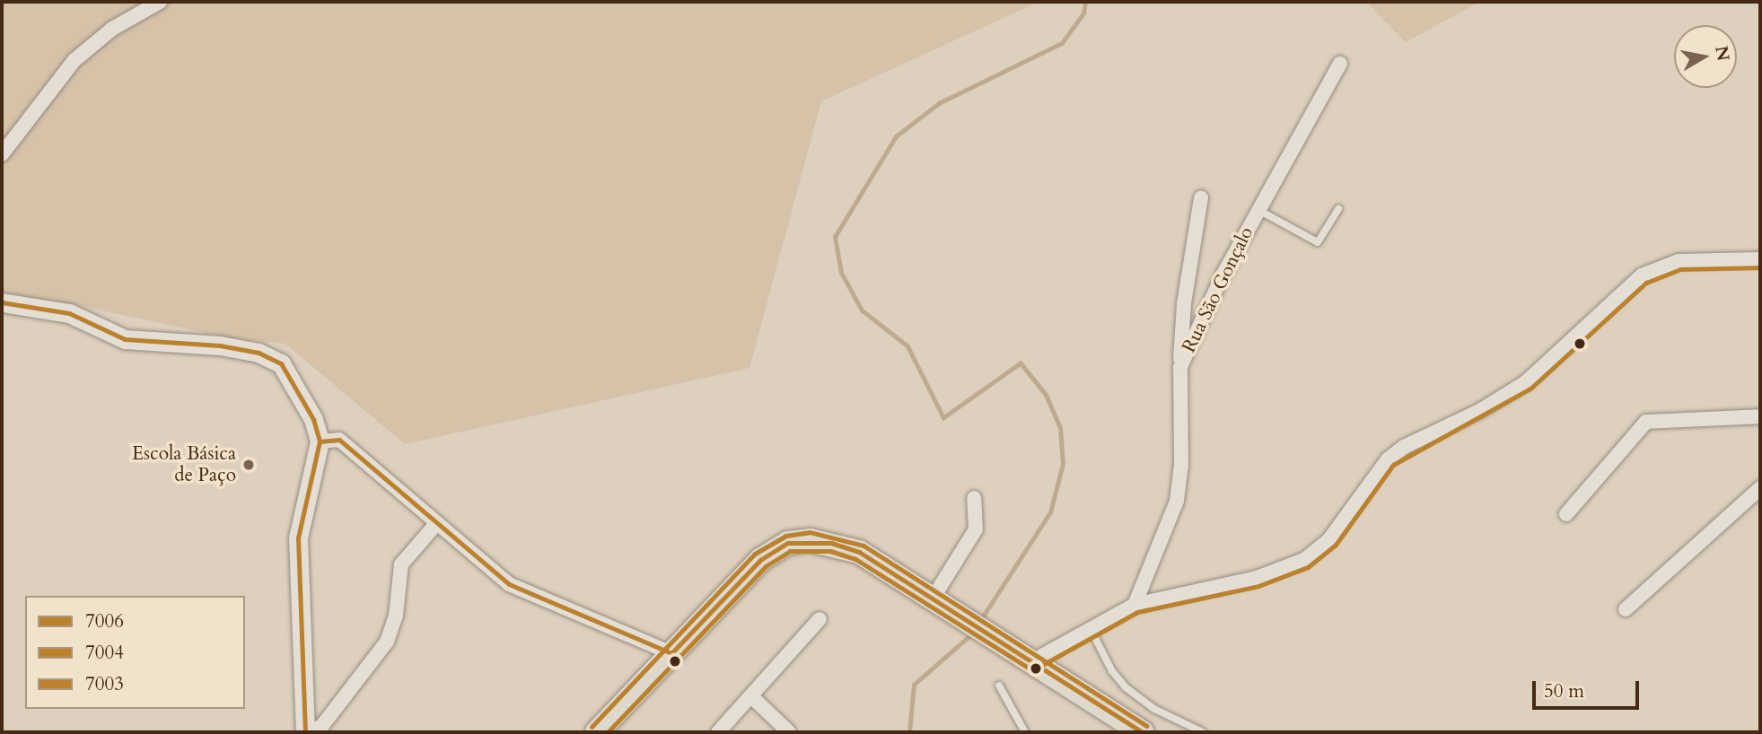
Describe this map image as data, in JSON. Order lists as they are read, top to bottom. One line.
{"streets":{"street":["Rua São Gonçalo"]},"places":["Escola Básica de Paço"],"lines":["transit line 7004","transit line 7006","transit line 7003"],"legend":["7006","7004","7003"],"scale_bar":"50 m","north":"right"}
